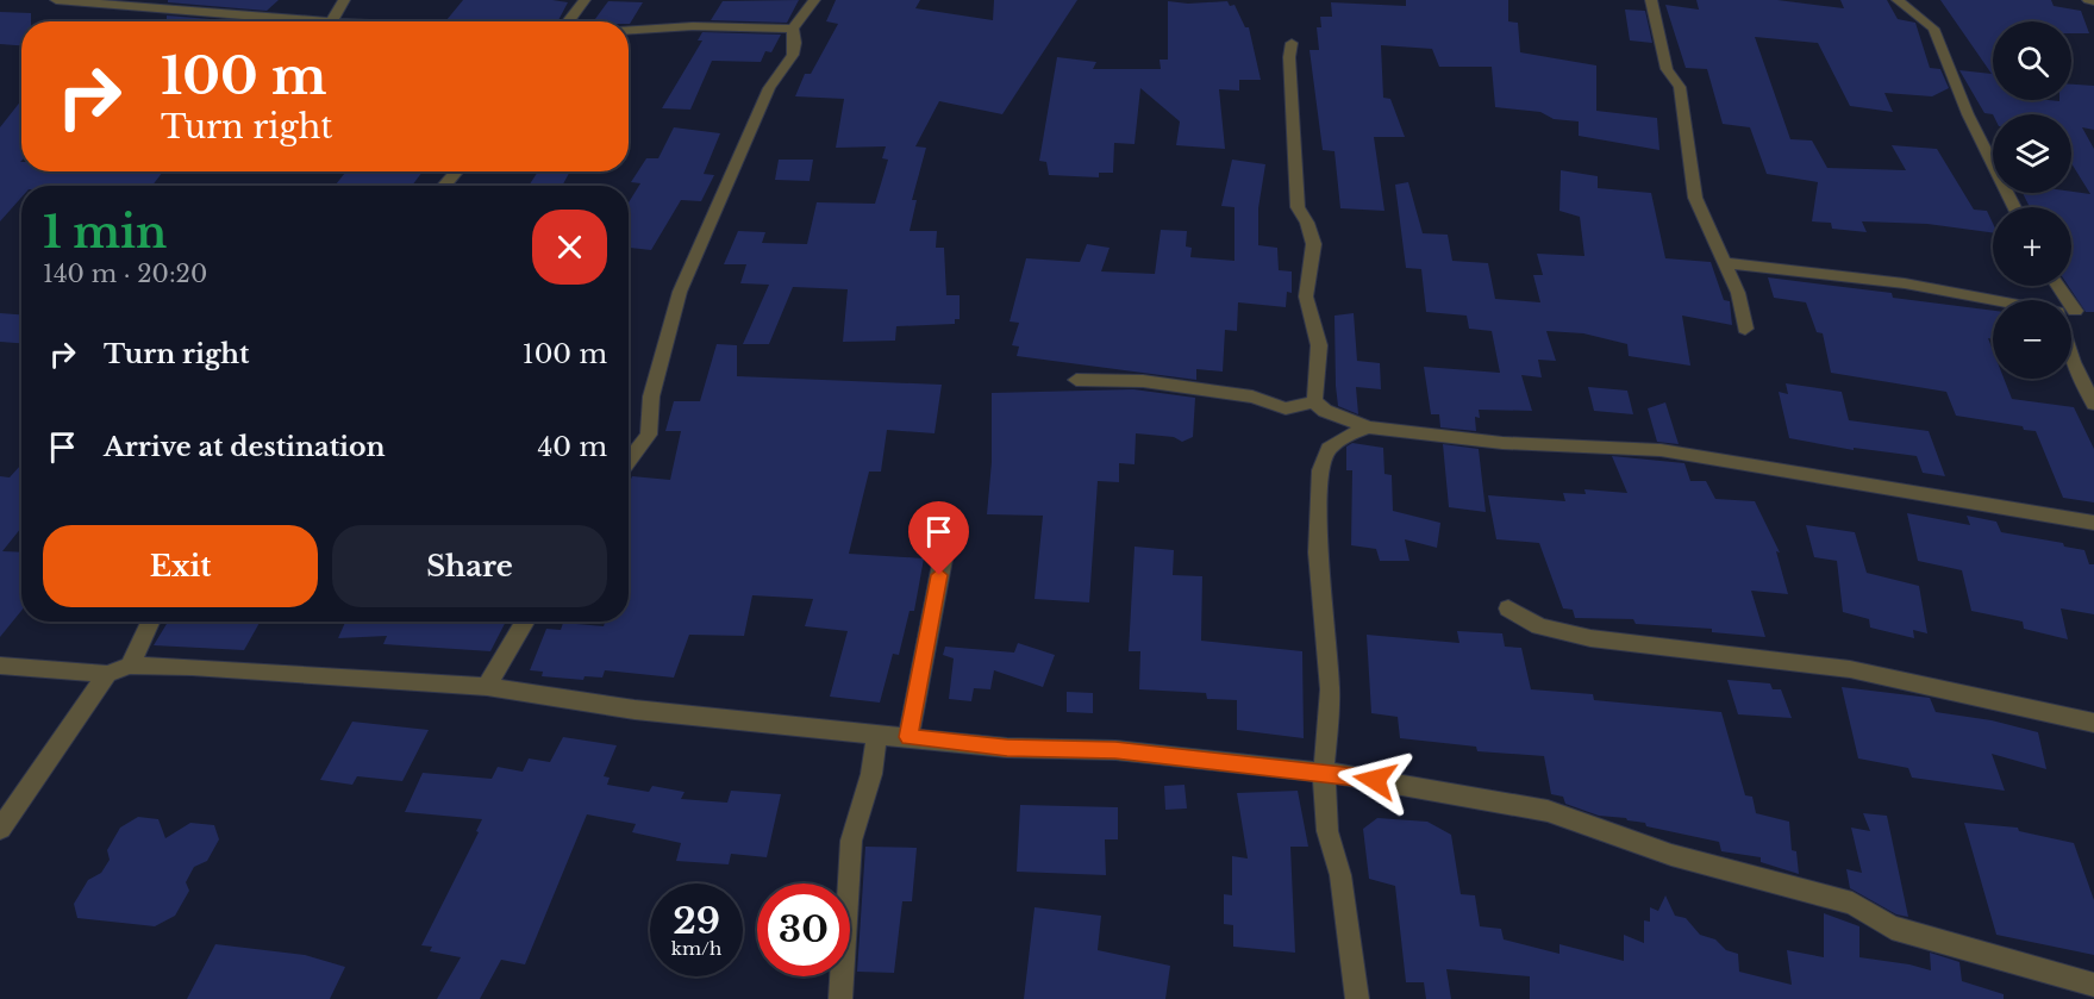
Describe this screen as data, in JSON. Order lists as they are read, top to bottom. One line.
{"page":{"map_buttons":["+","−"],"turn":["100 m","Turn right"],"heading":["1 min","140 m · 20:20"],"list":[{"name":"Turn right","value":"100 m"},{"name":"Arrive at destination","value":"40 m"}],"buttons":["Exit","Share"],"speed":"29 km/h","limit":"30"}}
